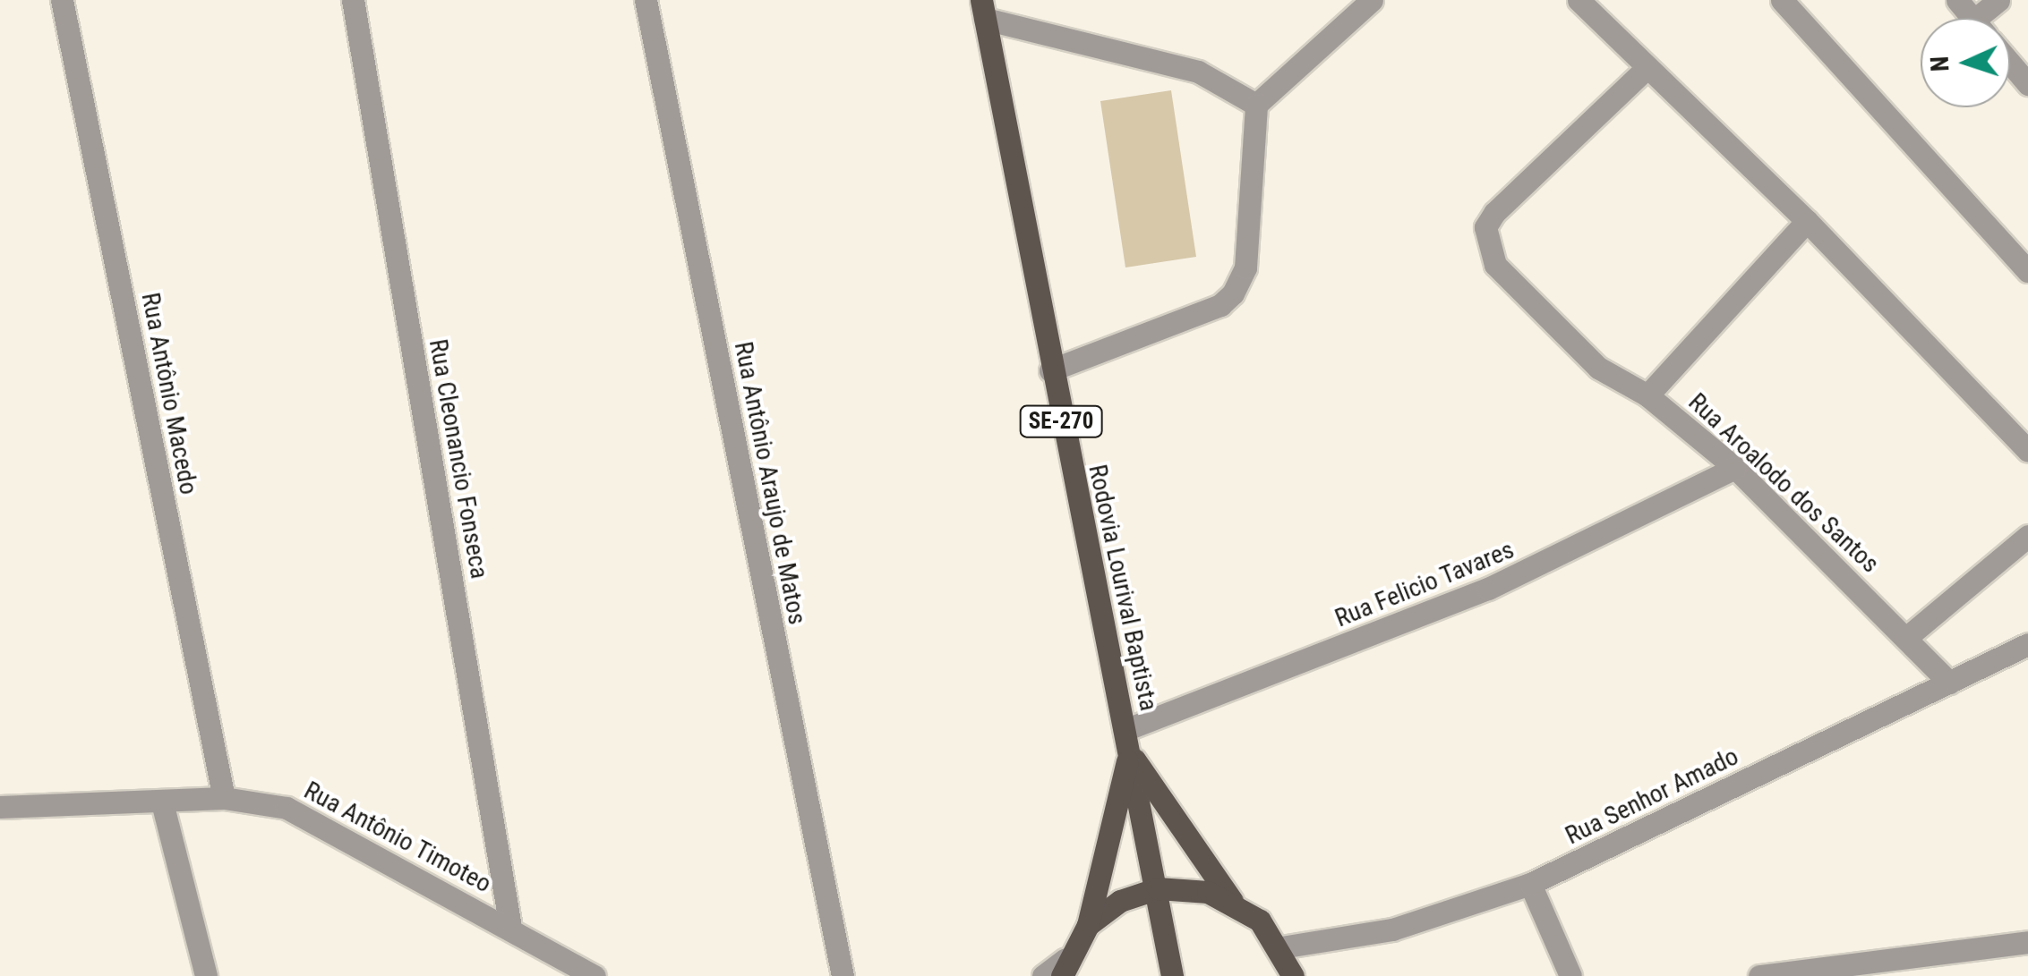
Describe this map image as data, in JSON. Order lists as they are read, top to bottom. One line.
{"streets":{"main road":["SE-270","Rodovia Lourival Baptista"],"street":["Rua Antônio Macedo","Rua Cleonancio Fonseca","Rua Antônio Araujo de Matos","Rua Aroalodo dos Santos","Rua Felicio Tavares","Rua Senhor Amado","Rua Antônio Timoteo"]},"crossings":[["Rua Antônio Macedo","Rua Antônio Timoteo"],["Rua Cleonancio Fonseca","Rua Antônio Timoteo"],["Rua Aroalodo dos Santos","Rua Felicio Tavares"],["Rua Aroalodo dos Santos","Rua Senhor Amado"],["Rua Felicio Tavares","Rodovia Lourival Baptista"]],"north":"left"}
